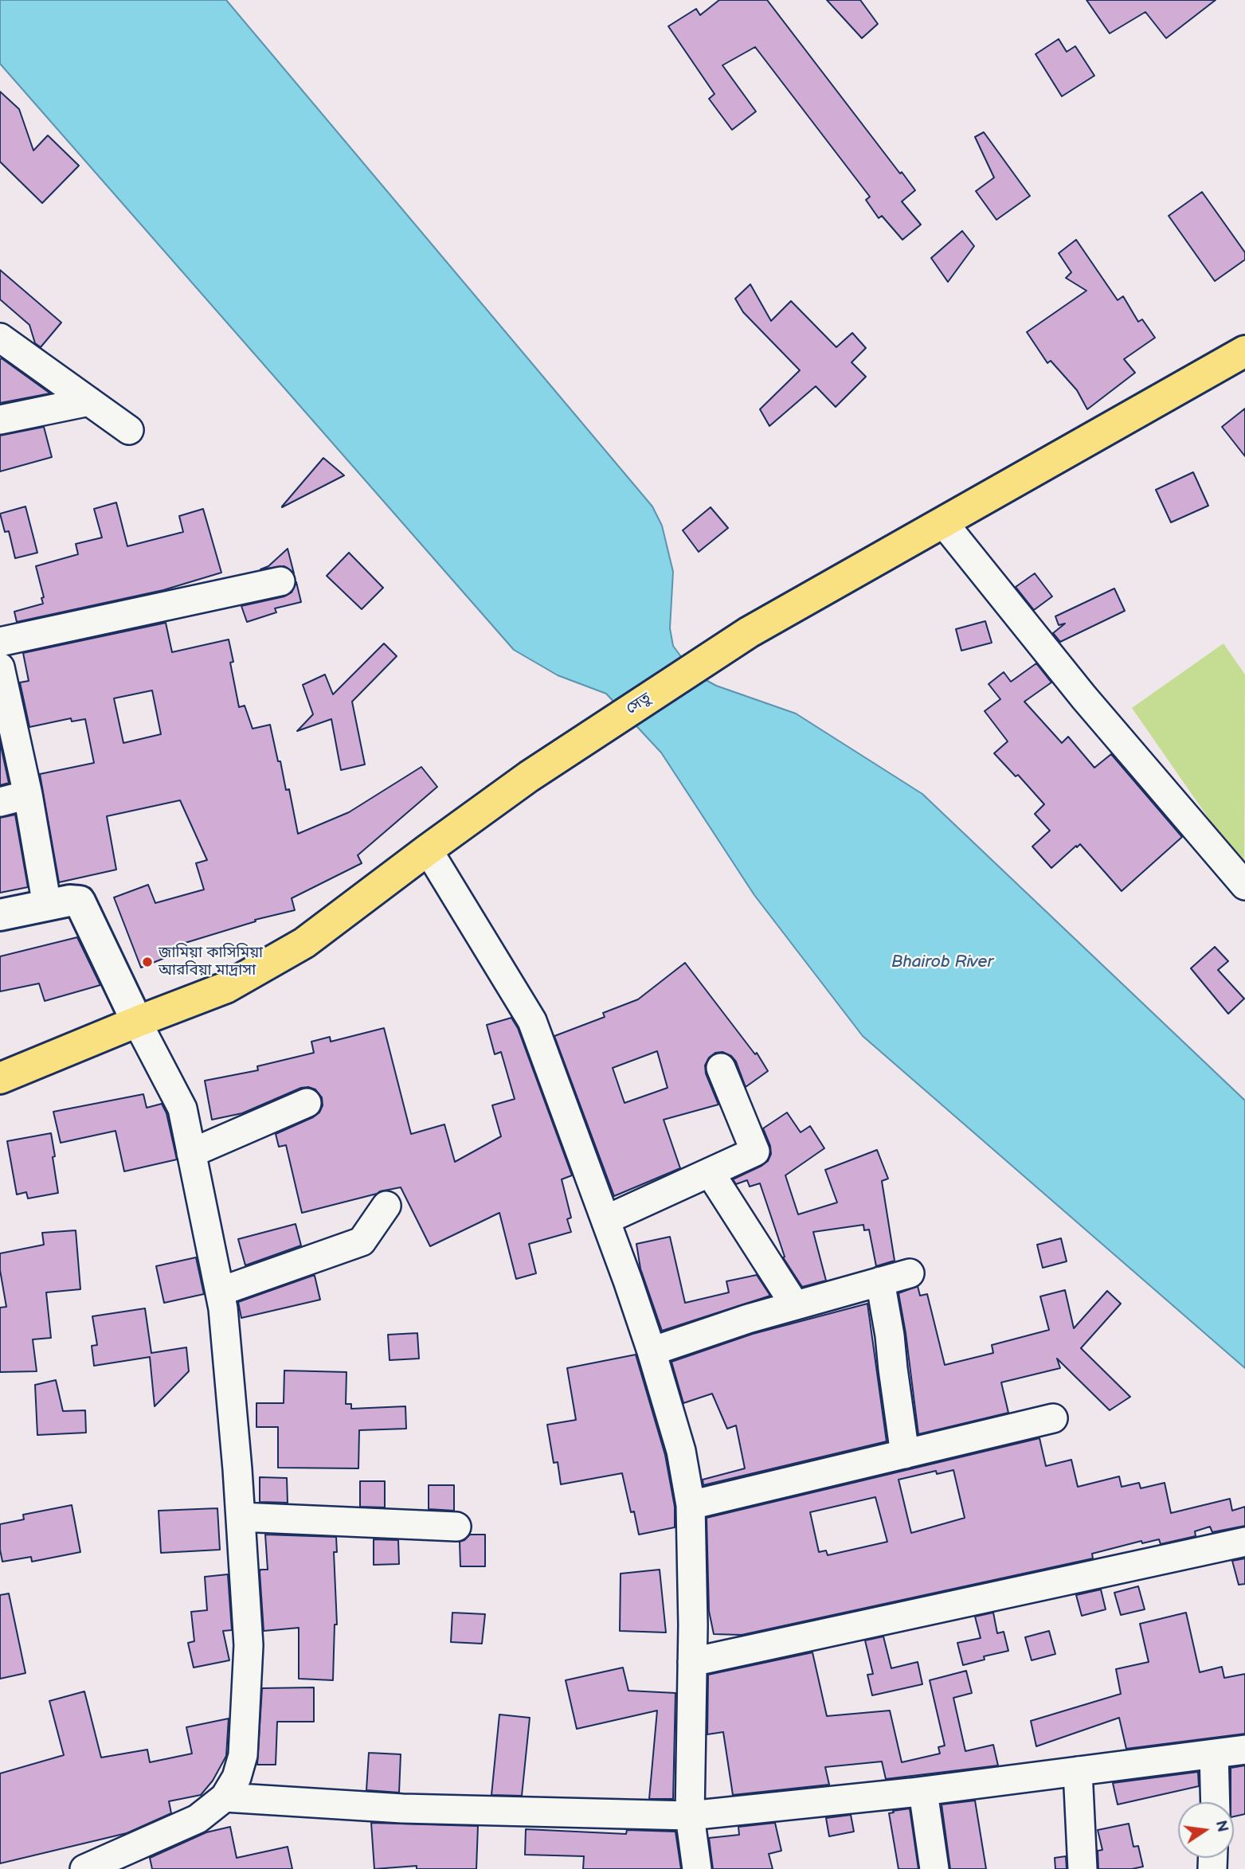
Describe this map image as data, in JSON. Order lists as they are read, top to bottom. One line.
{"streets":{"highway":["সেতু"]},"water":["Bhairob River"],"places":["জামিয়া কাসিমিয়া আরবিয়া মাদ্রাসা"],"north":"right"}
